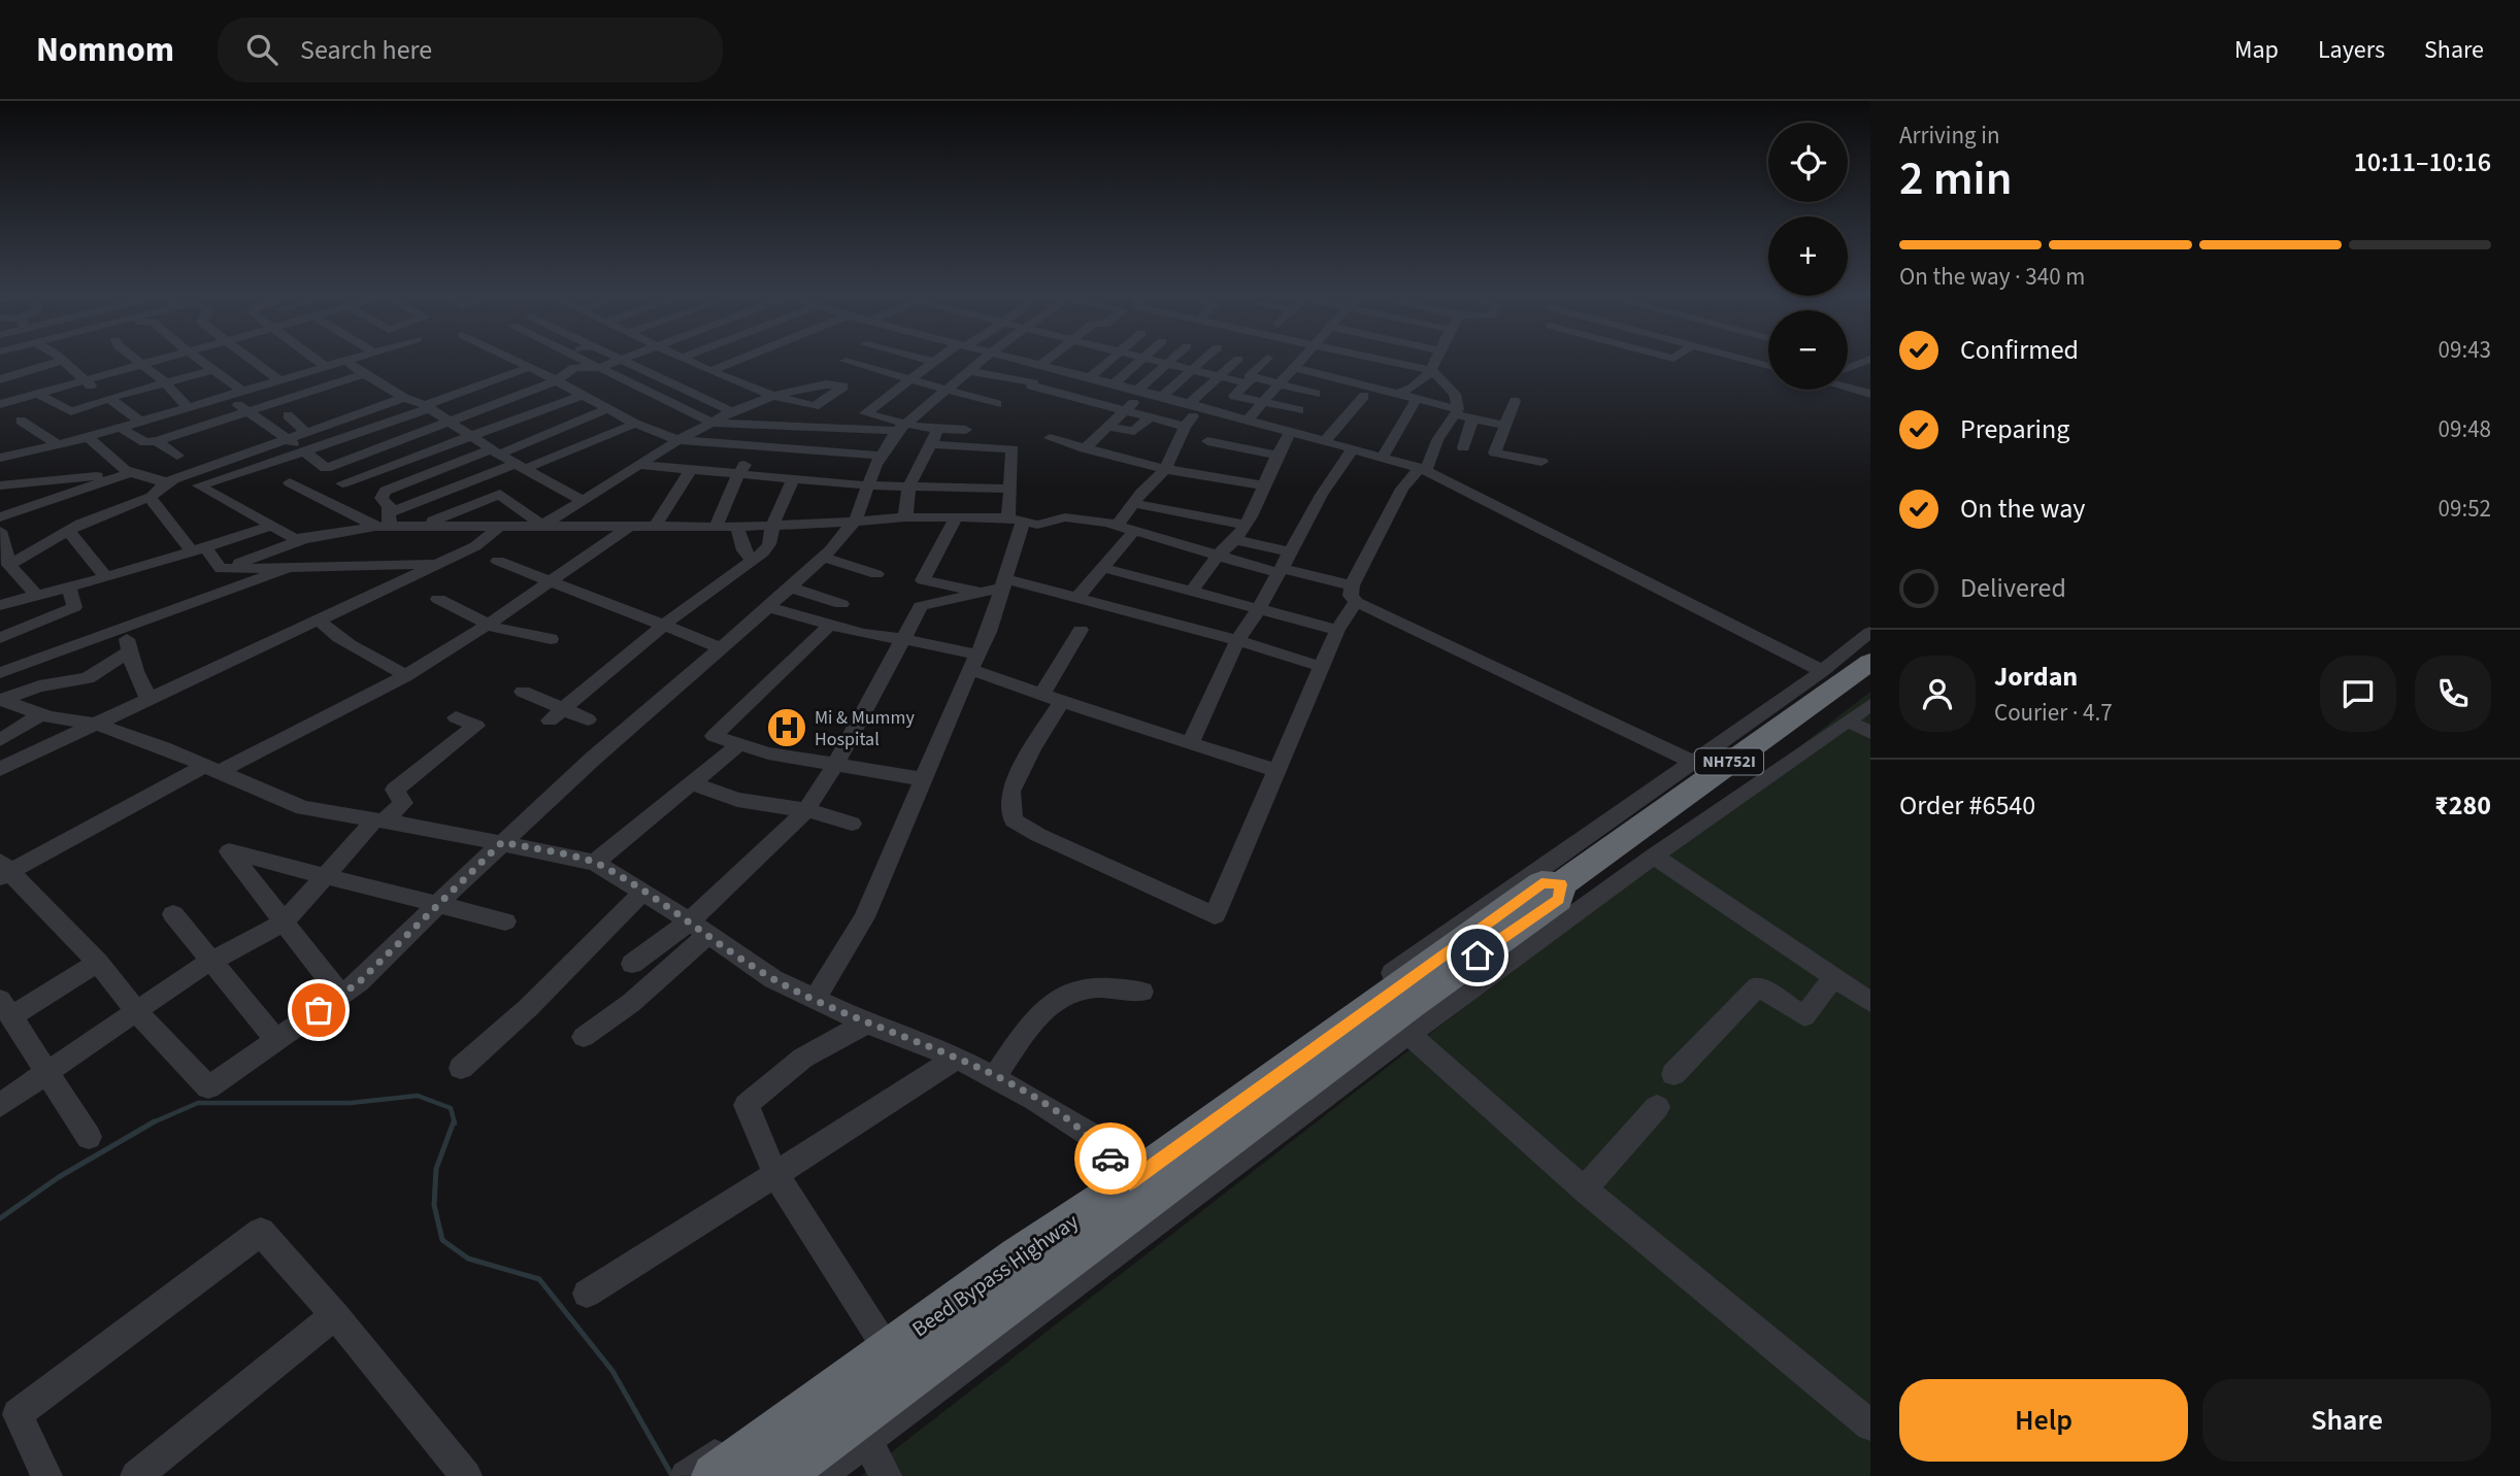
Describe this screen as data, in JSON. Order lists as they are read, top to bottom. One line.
{"streets":{"highway":["NH752I","Beed Bypass Highway"]},"places":{"hospital":["Mi & Mummy Hospital"]},"page":{"header":"Nomnom","search":"Search here","nav":["Map","Layers","Share"],"heading":["2 min","Arriving in","10:11–10:16"],"panel":["Jordan","Courier · 4.7","Order #6540","₹280"],"map_buttons":["+","−"],"bar":"On the way · 340 m","list":[["Confirmed","09:43"],["Preparing","09:48"],["On the way","09:52"],"Delivered"],"buttons":["Help","Share"]}}
